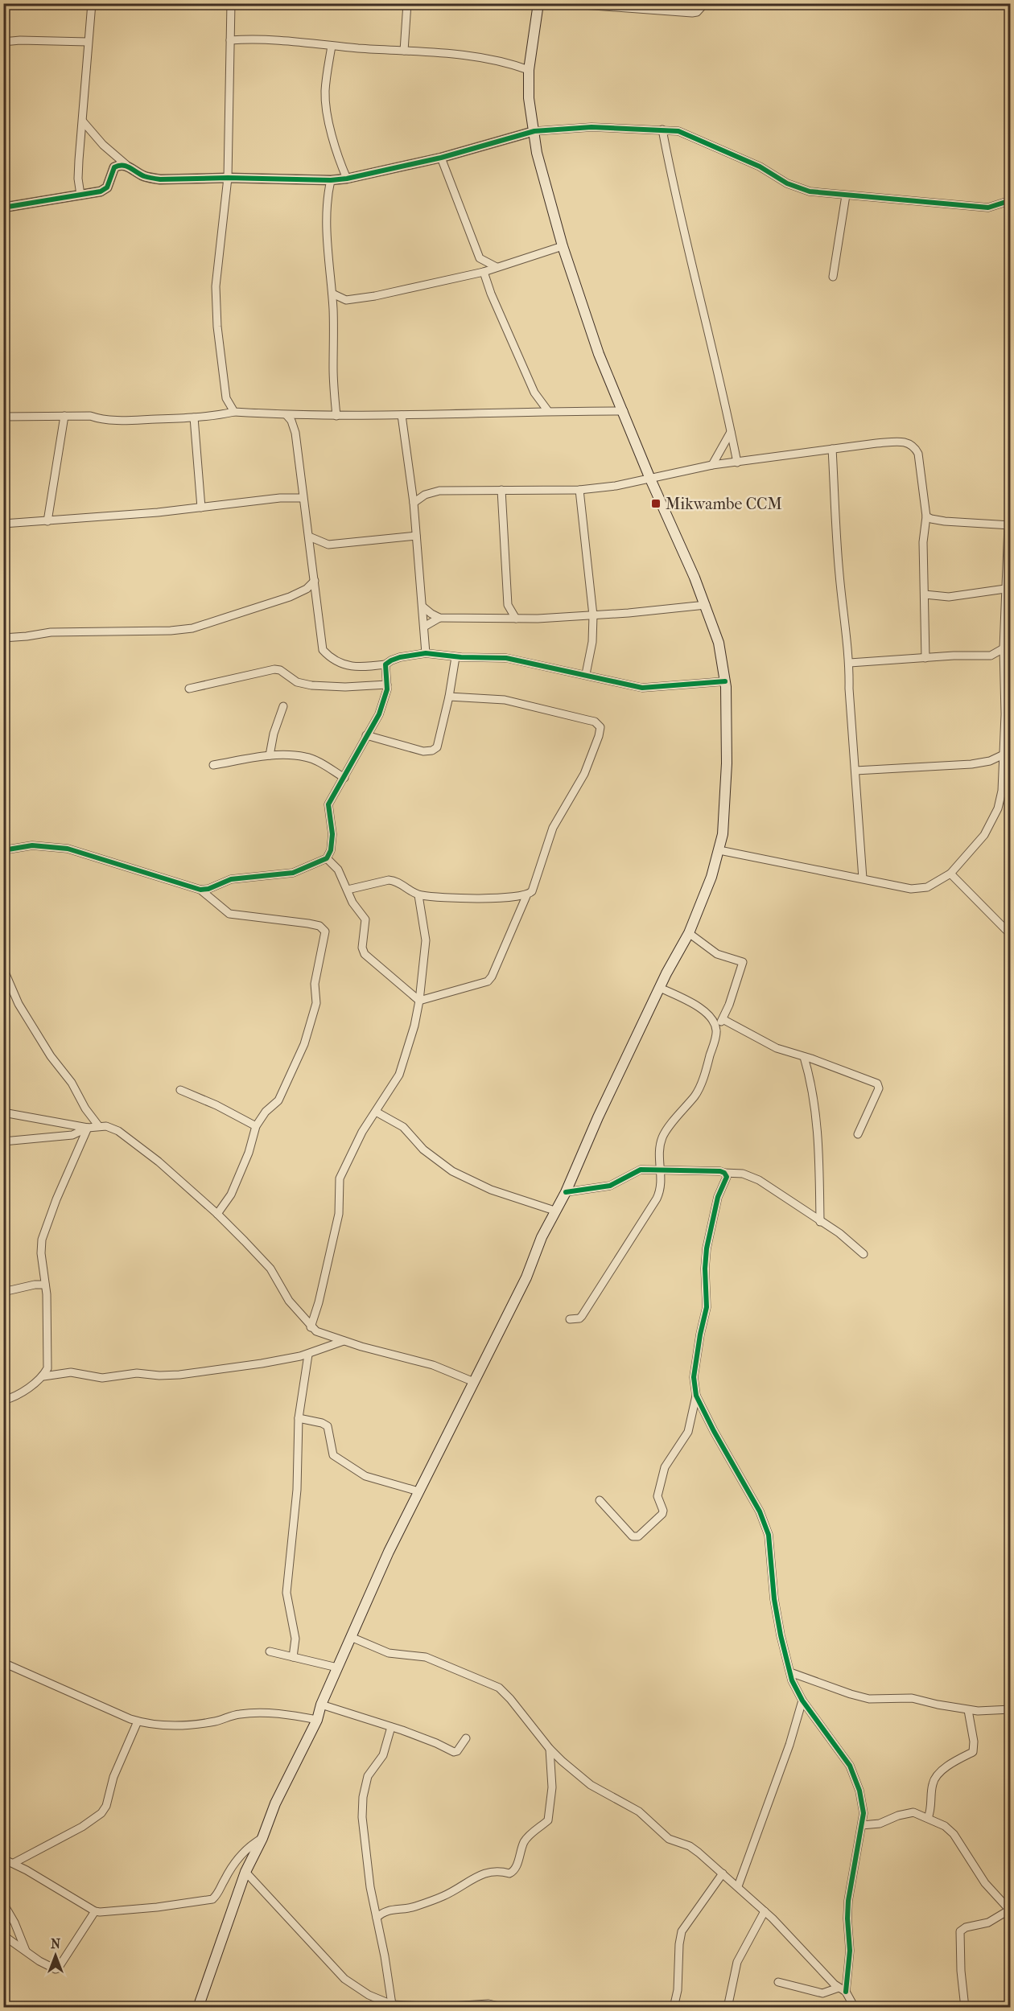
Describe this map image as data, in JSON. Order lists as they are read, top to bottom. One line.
{"places":{"transit":["Mikwambe CCM"]},"north":"top"}
